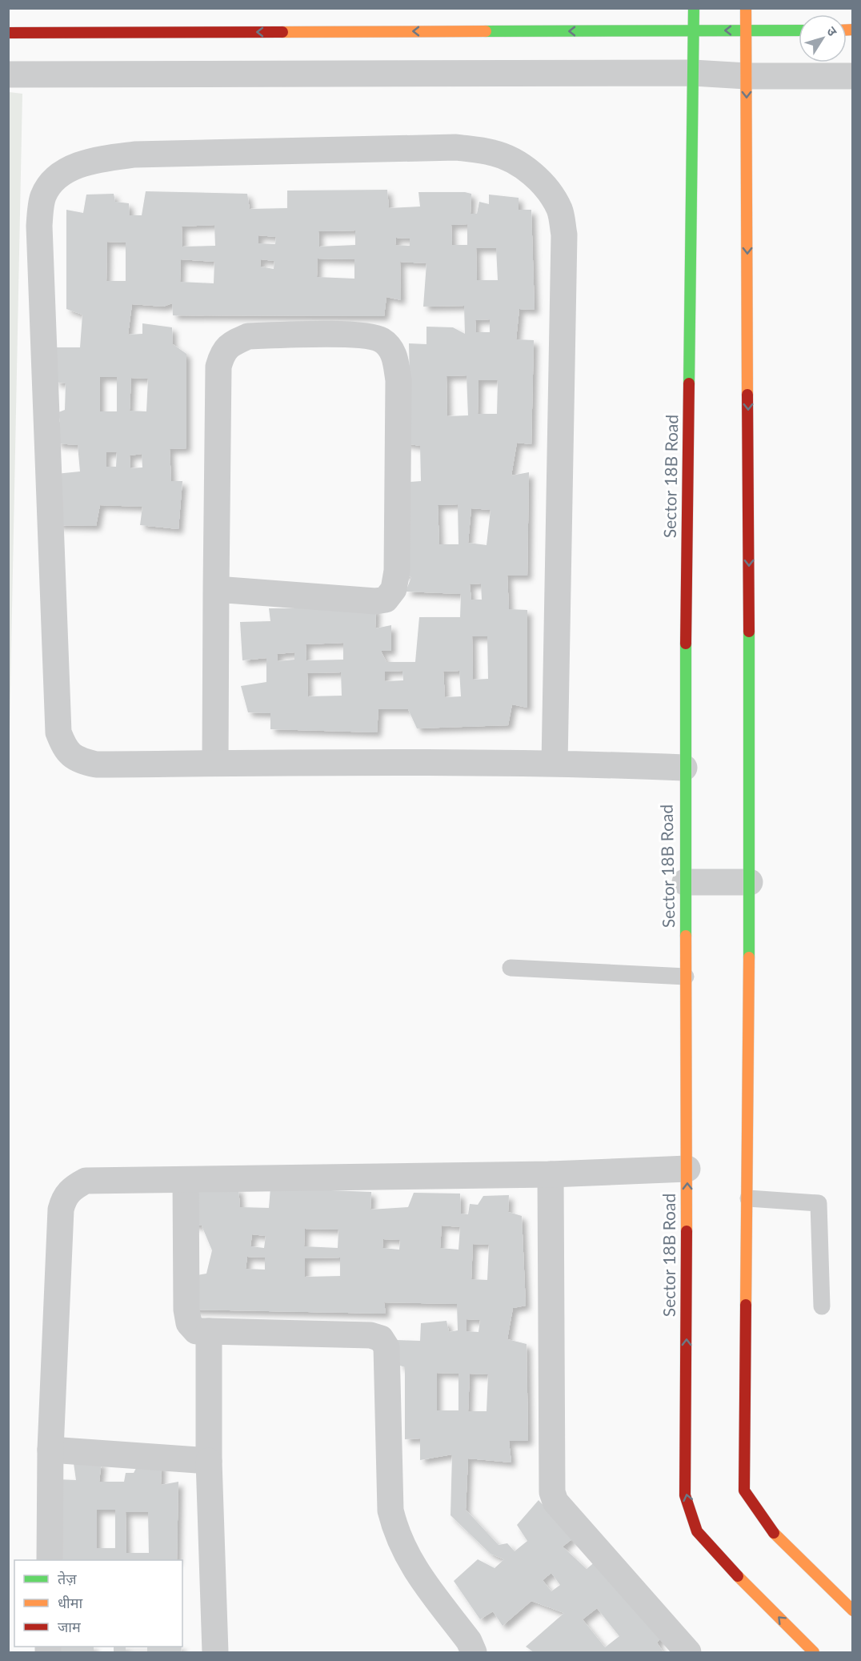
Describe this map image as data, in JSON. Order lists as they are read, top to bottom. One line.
{"streets":{"street":["Sector 18B Road"]},"legend":["तेज़","धीमा","जाम"],"north":"top right"}
